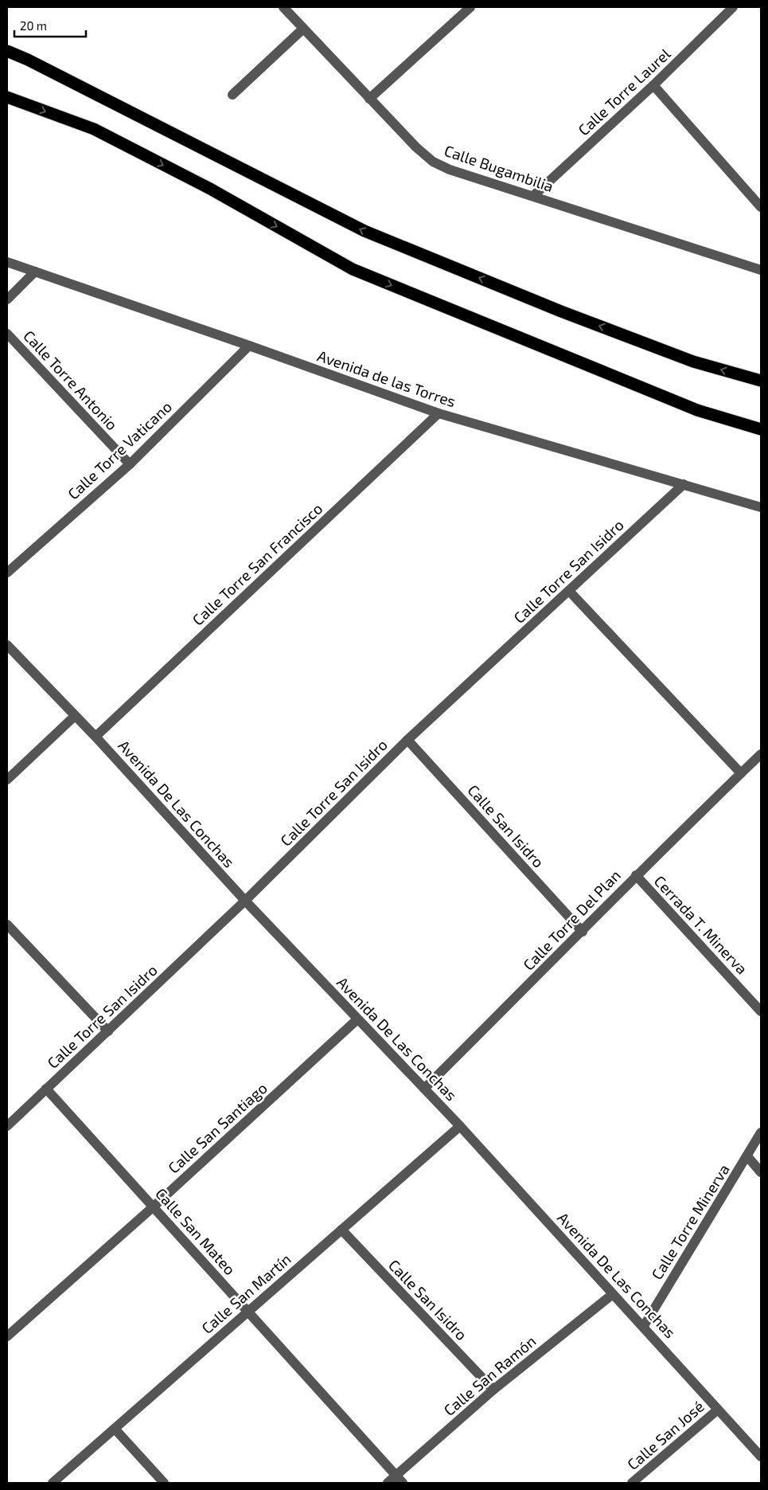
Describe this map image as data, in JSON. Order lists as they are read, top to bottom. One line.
{"streets":{"street":["Calle Torre Laurel","Calle Bugambilia","Avenida de las Torres","Calle Torre Antonio","Calle Torre Vaticano","Calle Torre San Francisco","Calle Torre San Isidro","Avenida De Las Conchas","Calle San Isidro","Calle Torre Del Plan","Cerrada T. Minerva","Calle San Santiago","Calle Torre Minerva","Calle San Mateo","Calle San Martín","Calle San Ramón","Calle San José"]},"crossings":[["Calle Torre Laurel","Calle Bugambilia"],["Avenida de las Torres","Calle Torre Vaticano"],["Avenida de las Torres","Calle Torre San Francisco"],["Avenida de las Torres","Calle Torre San Isidro"],["Calle Torre Antonio","Calle Torre Vaticano"],["Calle Torre San Francisco","Avenida De Las Conchas"],["Calle Torre San Isidro","Avenida De Las Conchas"],["Calle Torre San Isidro","Calle San Isidro"],["Calle Torre San Isidro","Calle San Mateo"],["Avenida De Las Conchas","Calle Torre Del Plan"],["Avenida De Las Conchas","Calle San Santiago"],["Avenida De Las Conchas","Calle Torre Minerva"],["Avenida De Las Conchas","Calle San Martín"],["Avenida De Las Conchas","Calle San Ramón"],["Avenida De Las Conchas","Calle San José"],["Calle San Isidro","Calle Torre Del Plan"],["Calle San Isidro","Calle San Martín"],["Calle San Isidro","Calle San Ramón"],["Calle Torre Del Plan","Cerrada T. Minerva"],["Calle San Santiago","Calle San Mateo"],["Calle San Mateo","Calle San Martín"],["Calle San Mateo","Calle San Ramón"]],"scale_bar":"20 m"}
